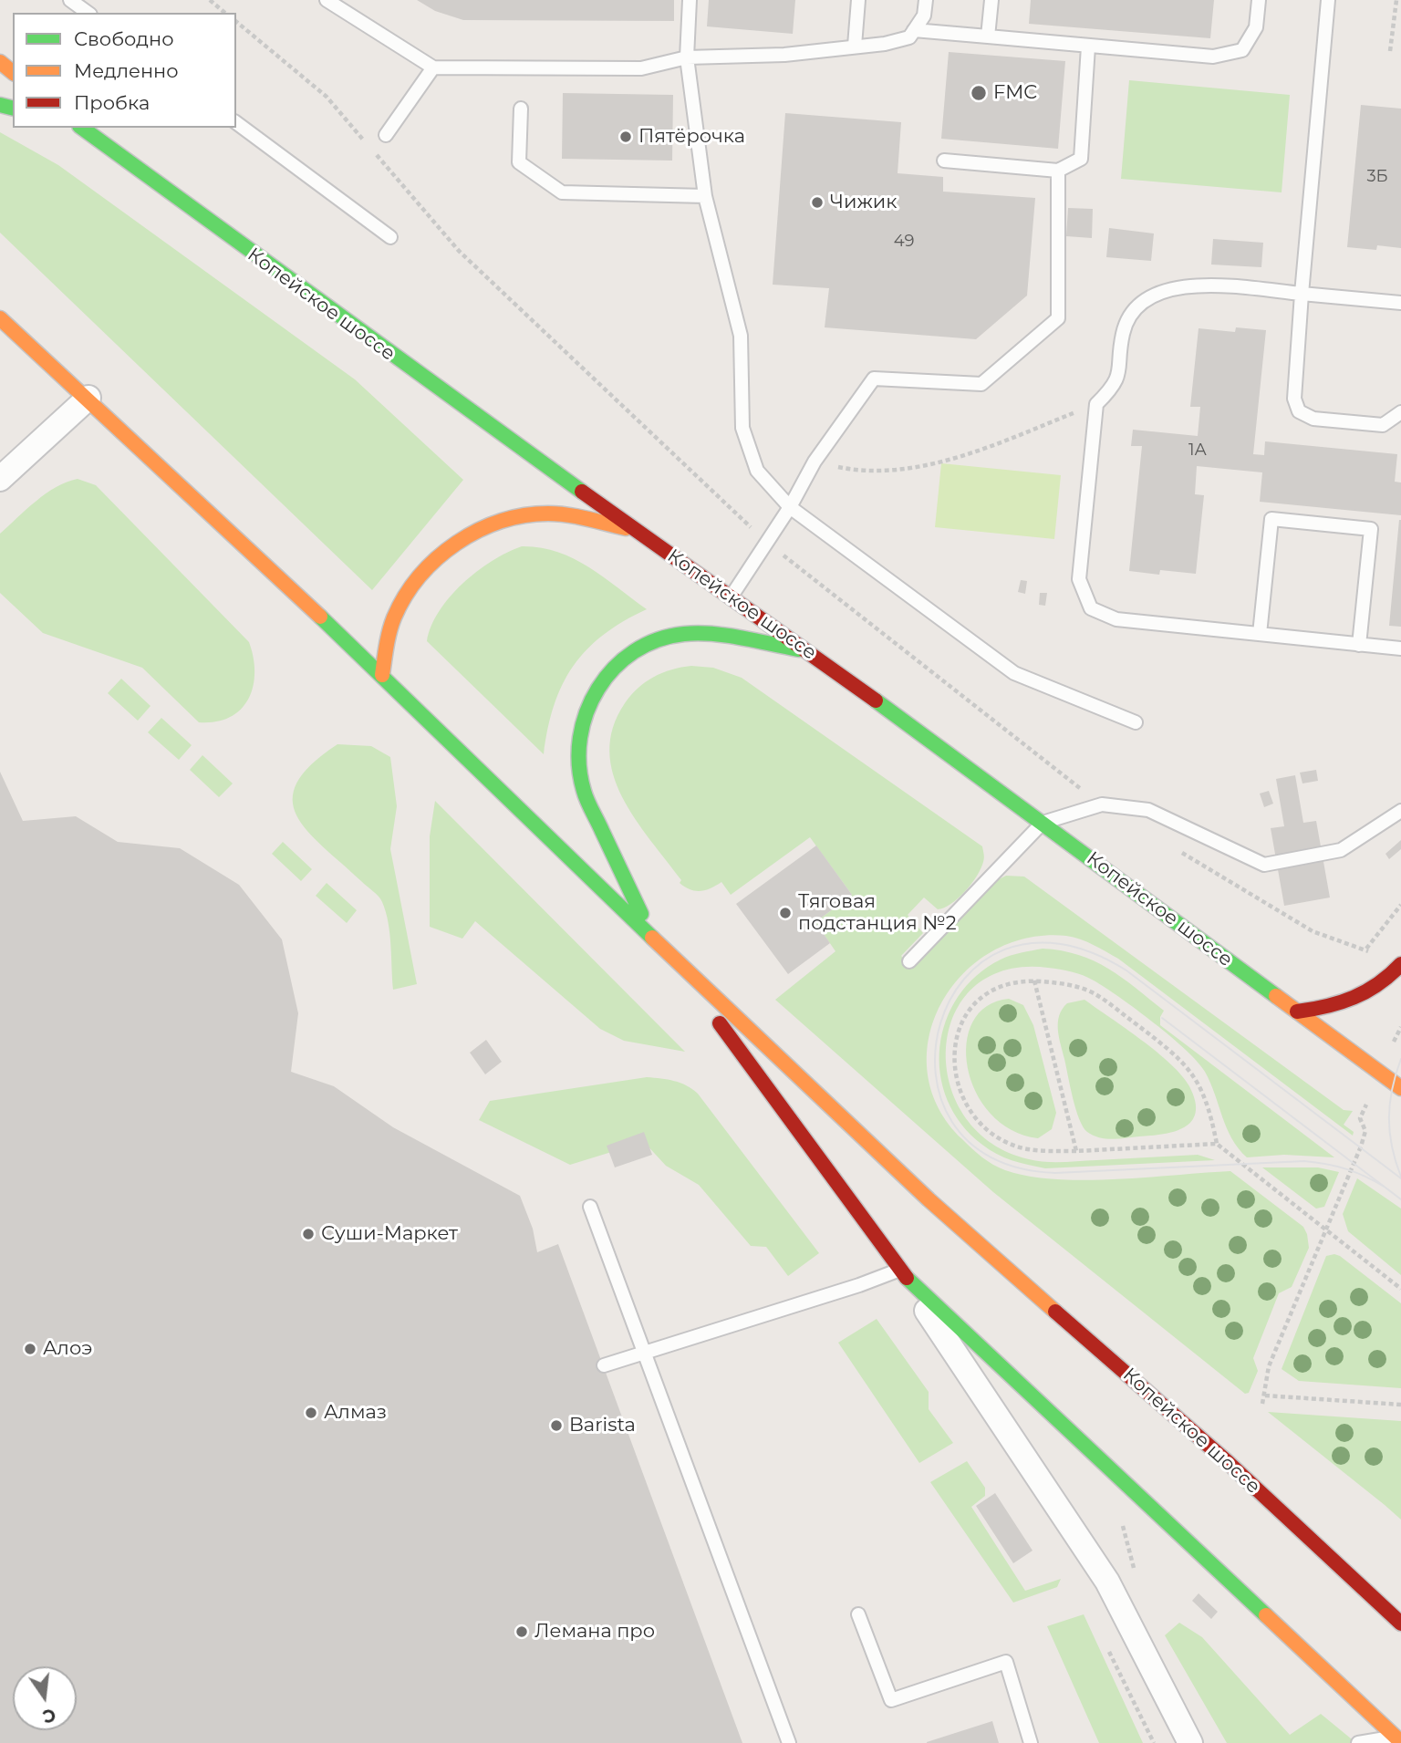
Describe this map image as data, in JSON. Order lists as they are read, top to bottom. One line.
{"streets":{"main road":["Копейское шоссе"]},"places":["FMC","Пятёрочка","Чижик","Тяговая подстанция №2","Суши-Маркет","Алоэ","Алмаз","Barista","Лемана про"],"house_numbers":["3Б","49","1А"],"legend":["Свободно","Медленно","Пробка"],"north":"bottom"}
